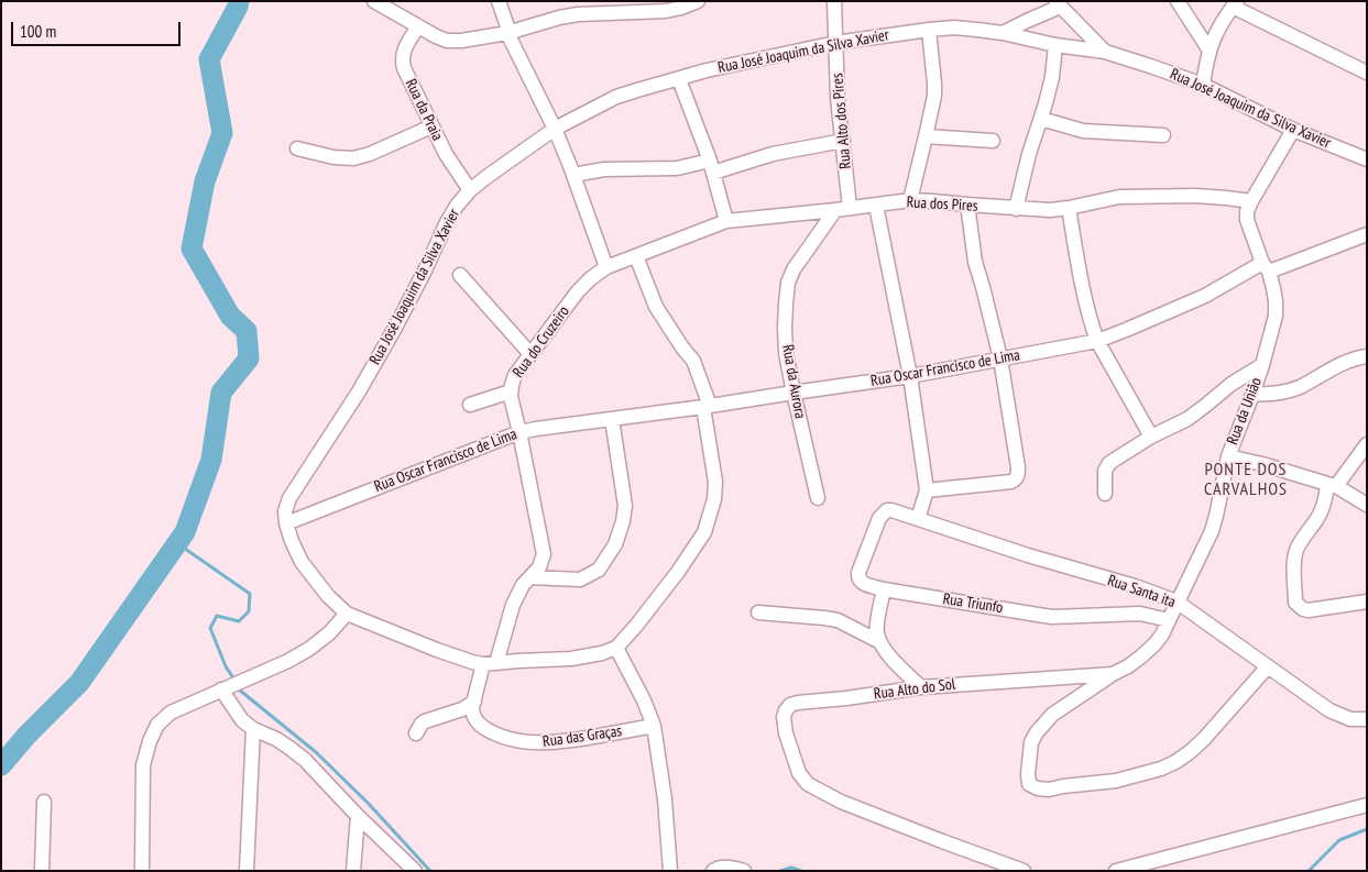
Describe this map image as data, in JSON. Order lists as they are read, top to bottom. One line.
{"streets":{"street":["Rua José Joaquim da Silva Xavier","Rua da Praia","Rua Alto dos Pires","Rua dos Pires","Rua do Cruzeiro","Rua Oscar Francisco de Lima","Rua da Aurora","Rua da União","Rua Santa ita","Rua Triunfo","Rua Alto do Sol","Rua das Graças"]},"crossings":[["Rua José Joaquim da Silva Xavier","Rua da Praia"],["Rua José Joaquim da Silva Xavier","Rua Alto dos Pires"],["Rua José Joaquim da Silva Xavier","Rua Oscar Francisco de Lima"],["Rua José Joaquim da Silva Xavier","Rua da União"],["Rua Alto dos Pires","Rua dos Pires"],["Rua dos Pires","Rua do Cruzeiro"],["Rua dos Pires","Rua da Aurora"],["Rua dos Pires","Rua da União"],["Rua do Cruzeiro","Rua Oscar Francisco de Lima"],["Rua do Cruzeiro","Rua das Graças"],["Rua Oscar Francisco de Lima","Rua da Aurora"],["Rua Oscar Francisco de Lima","Rua da União"],["Rua da União","Rua Santa ita"],["Rua da União","Rua Triunfo"],["Rua da União","Rua Alto do Sol"],["Rua Santa ita","Rua Triunfo"]],"districts":["PONTE DOS CARVALHOS"],"scale_bar":"100 m"}
